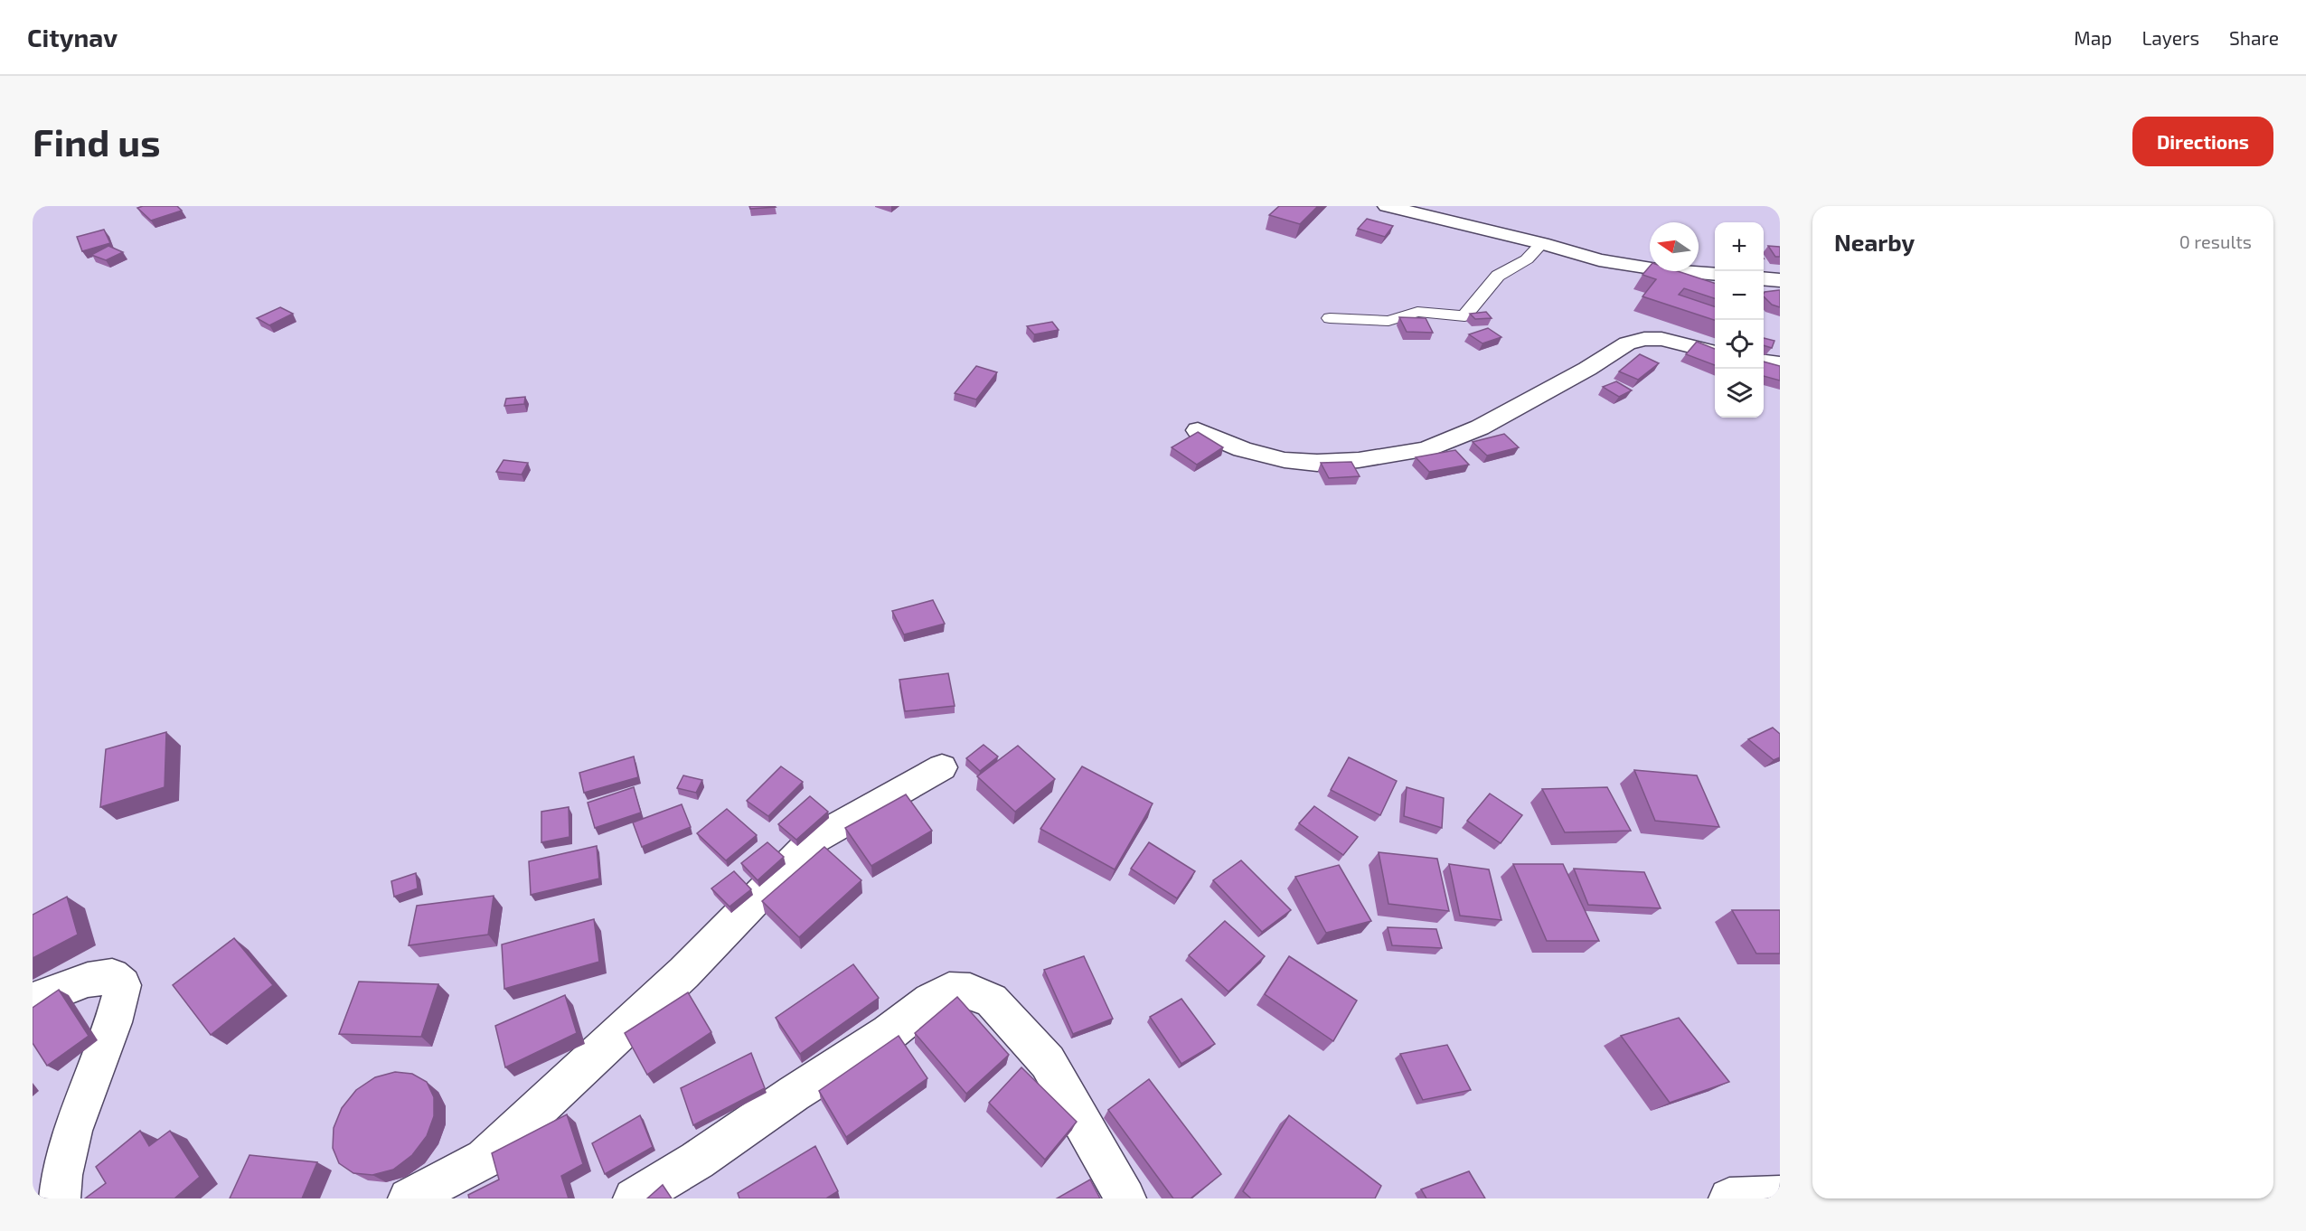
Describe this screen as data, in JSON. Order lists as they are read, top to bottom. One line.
{"north":"left","page":{"header":"Citynav","nav":["Map","Layers","Share"],"buttons":"Directions","title":"Find us","heading":["Nearby","0 results"],"map_buttons":["+","−"]}}
